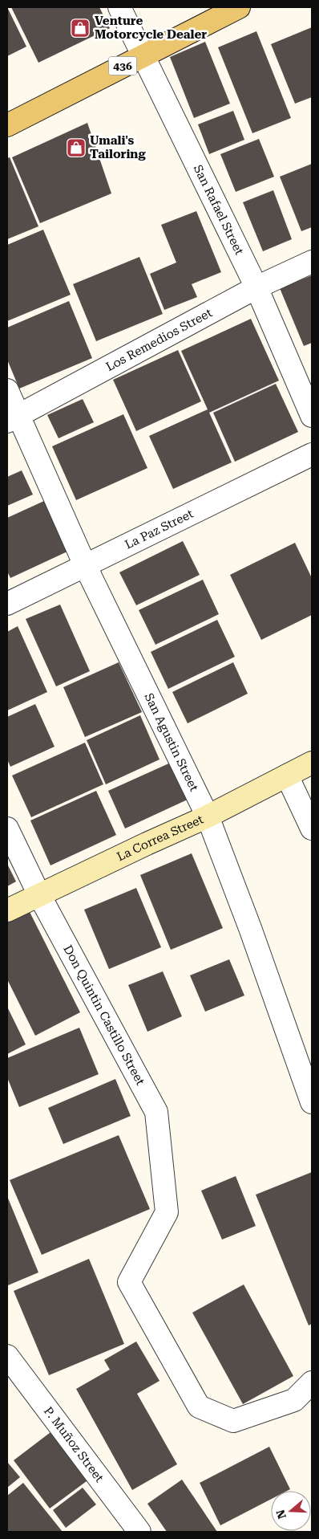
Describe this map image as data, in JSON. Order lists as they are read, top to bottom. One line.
{"streets":{"main road":["436"],"street":["San Rafael Street","Los Remedios Street","La Paz Street","San Agustin Street","La Correa Street","Don Quintin Castillo Street","P. Muñoz Street"]},"crossings":[["436","San Rafael Street"],["San Rafael Street","Los Remedios Street"],["Los Remedios Street","San Agustin Street"],["La Paz Street","San Agustin Street"],["San Agustin Street","La Correa Street"],["La Correa Street","Don Quintin Castillo Street"]],"places":{"shop":["Venture Motorcycle Dealer","Umali's Tailoring"]},"north":"left"}
